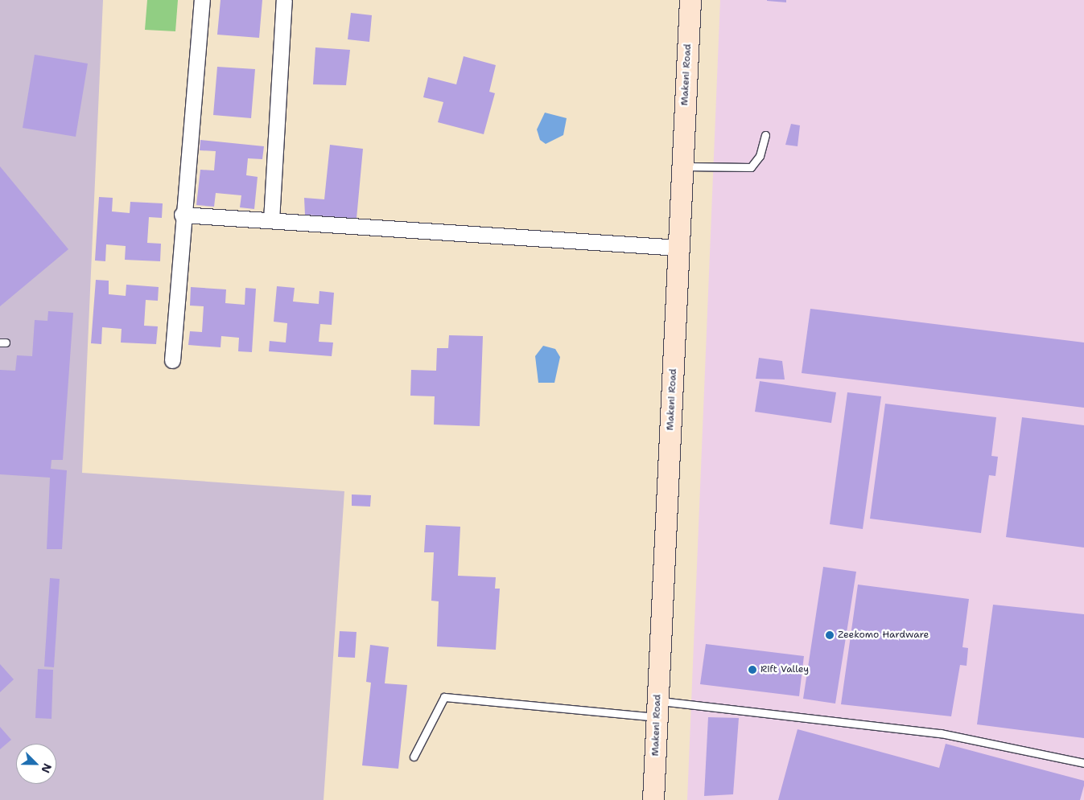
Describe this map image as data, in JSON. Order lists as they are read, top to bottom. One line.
{"streets":{"main road":["Makeni Road"]},"places":["Zeekomo Hardware","Rift Valley"],"north":"bottom right"}
